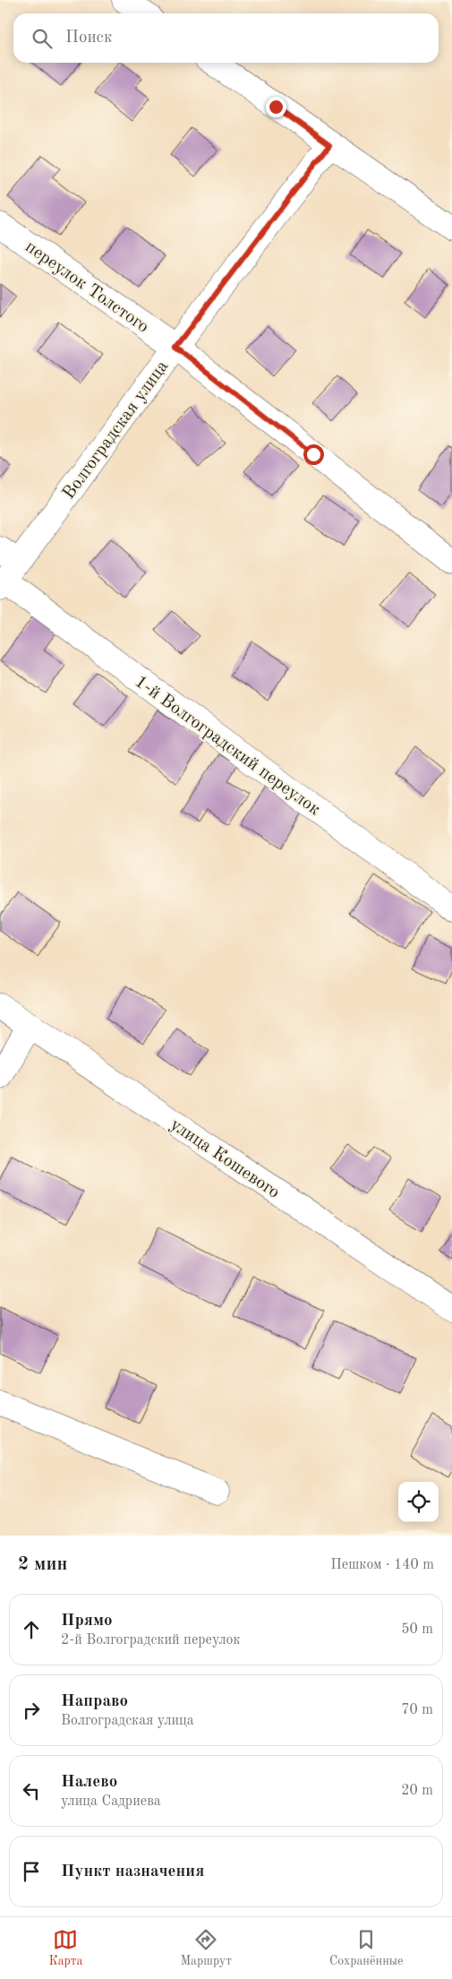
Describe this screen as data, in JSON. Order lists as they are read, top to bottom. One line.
{"streets":{"street":["переулок Толстого","Волгоградская улица","1-й Волгоградский переулок","улица Кошевого"]},"crossings":[["переулок Толстого","Волгоградская улица"],["Волгоградская улица","1-й Волгоградский переулок"]],"page":{"search":"Поиск","heading":["2 мин","Пешком · 140 m"],"list":[["Прямо","2-й Волгоградский переулок","50 m"],["Направо","Волгоградская улица","70 m"],["Налево","улица Садриева","20 m"],"Пункт назначения"],"nav":["Карта","Маршрут","Сохранённые"]}}
